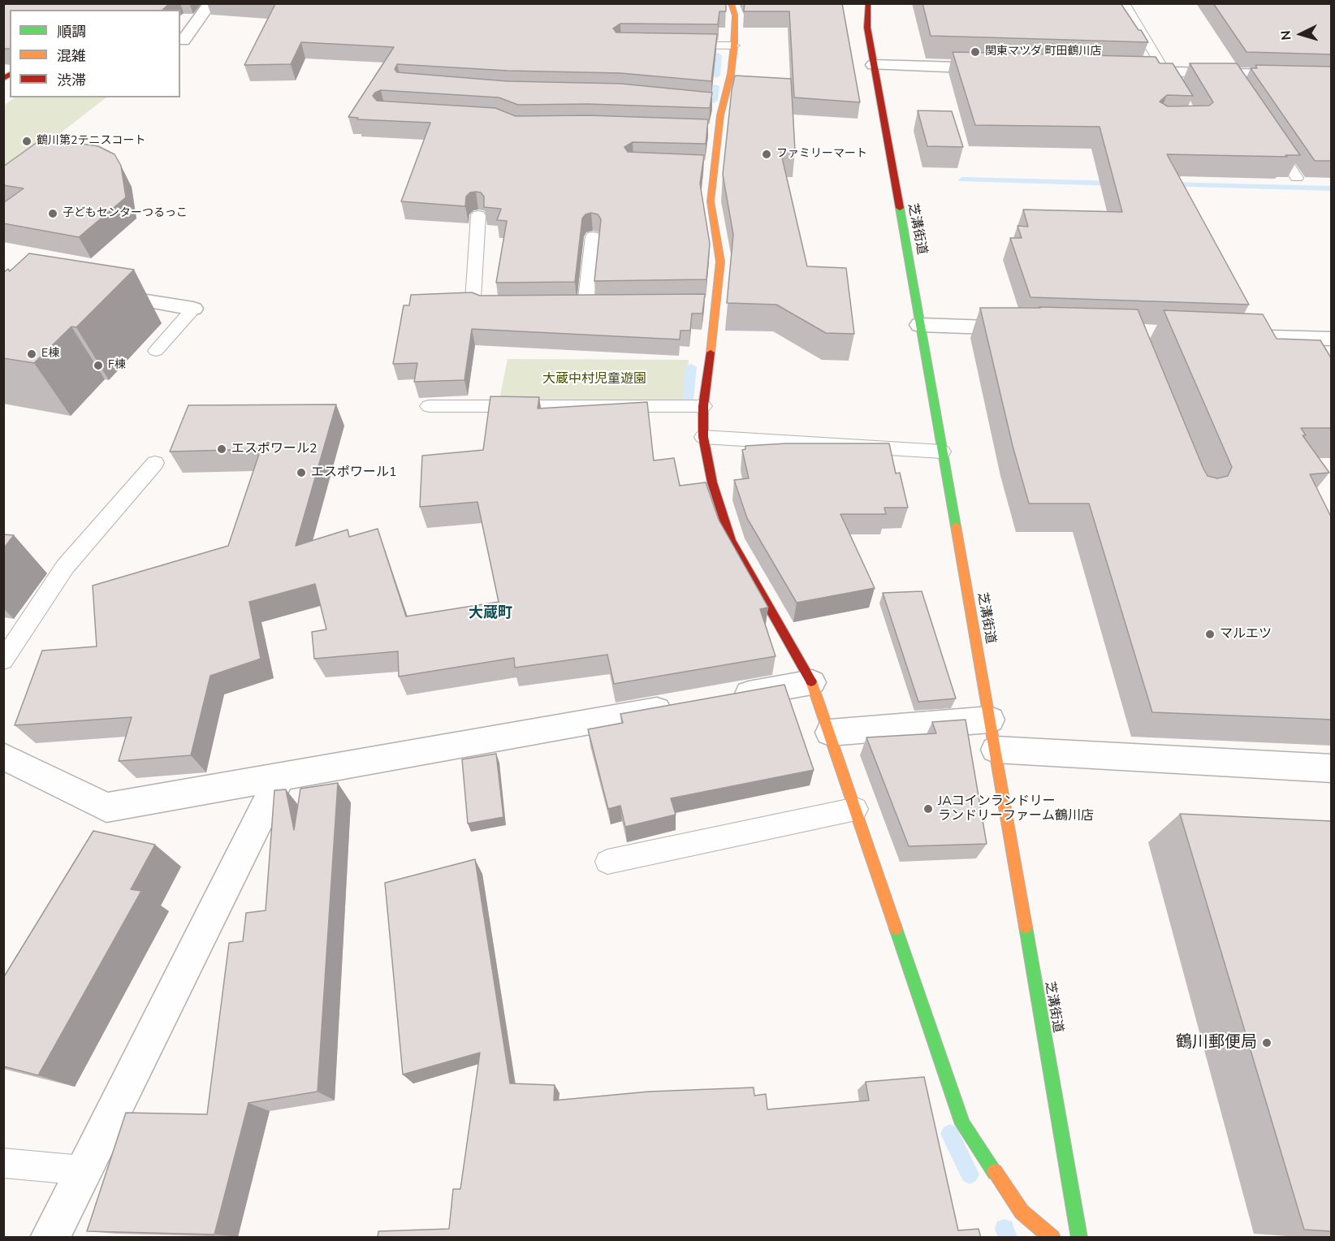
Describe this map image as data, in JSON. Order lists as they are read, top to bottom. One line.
{"streets":{"street":["芝溝街道"]},"districts":["大蔵町"],"parks":["大蔵中村児童遊園"],"places":["関東マツダ 町田鶴川店","鶴川第2テニスコート","ファミリーマート","子どもセンターつるっこ","E棟","F棟","エスポワール2","エスポワール1","マルエツ","JAコインランドリー ランドリーファーム鶴川店","鶴川郵便局"],"legend":["順調","混雑","渋滞"],"north":"left"}
